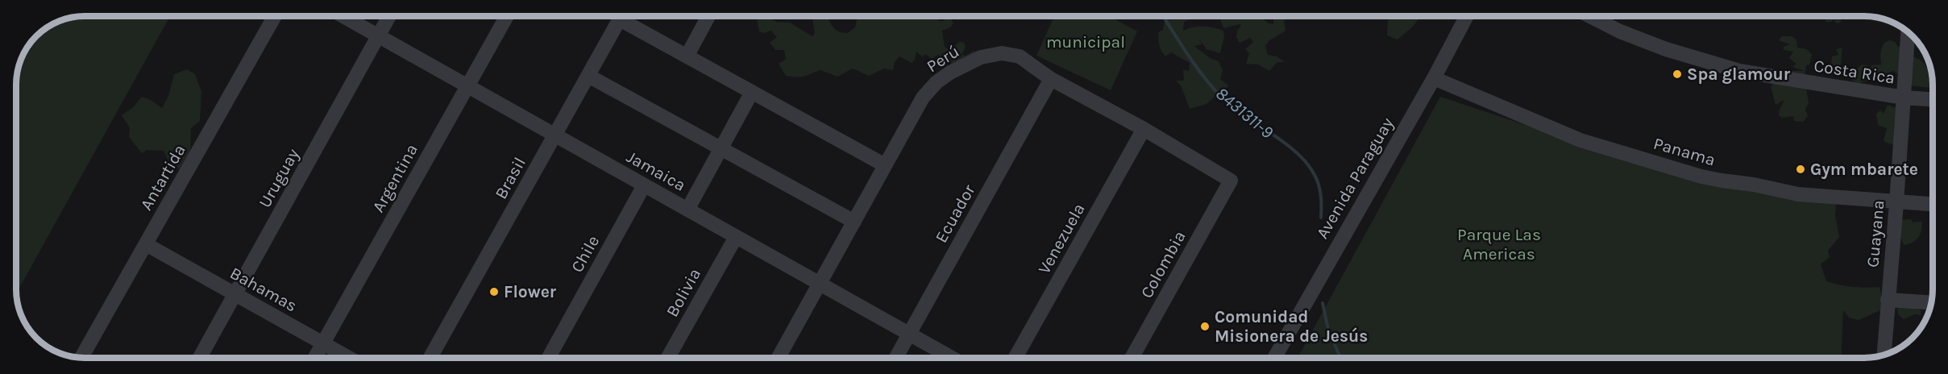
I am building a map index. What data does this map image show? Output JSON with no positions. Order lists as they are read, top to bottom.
{
  "streets": {
    "street": [
      "Perú",
      "Costa Rica",
      "Panama",
      "Jamaica",
      "Antartida",
      "Uruguay",
      "Argentina",
      "Brasil",
      "Avenida Paraguay",
      "Ecuador",
      "Guayana",
      "Venezuela",
      "Chile",
      "Colombia",
      "Bahamas",
      "Bolivia"
    ]
  },
  "crossings": [
    ["Perú", "Jamaica"],
    ["Perú", "Ecuador"],
    ["Perú", "Venezuela"],
    ["Perú", "Colombia"],
    ["Costa Rica", "Guayana"],
    ["Panama", "Avenida Paraguay"],
    ["Panama", "Guayana"],
    ["Jamaica", "Uruguay"],
    ["Jamaica", "Argentina"],
    ["Jamaica", "Brasil"],
    ["Jamaica", "Ecuador"],
    ["Jamaica", "Chile"],
    ["Jamaica", "Bolivia"],
    ["Antartida", "Bahamas"],
    ["Uruguay", "Bahamas"],
    ["Argentina", "Bahamas"]
  ],
  "water": ["8431311-9"],
  "parks": ["municipal", "Parque Las Americas"],
  "places": [
    "Spa glamour",
    "Gym mbarete",
    "Flower",
    "Comunidad Misionera de Jesús"
  ]
}
